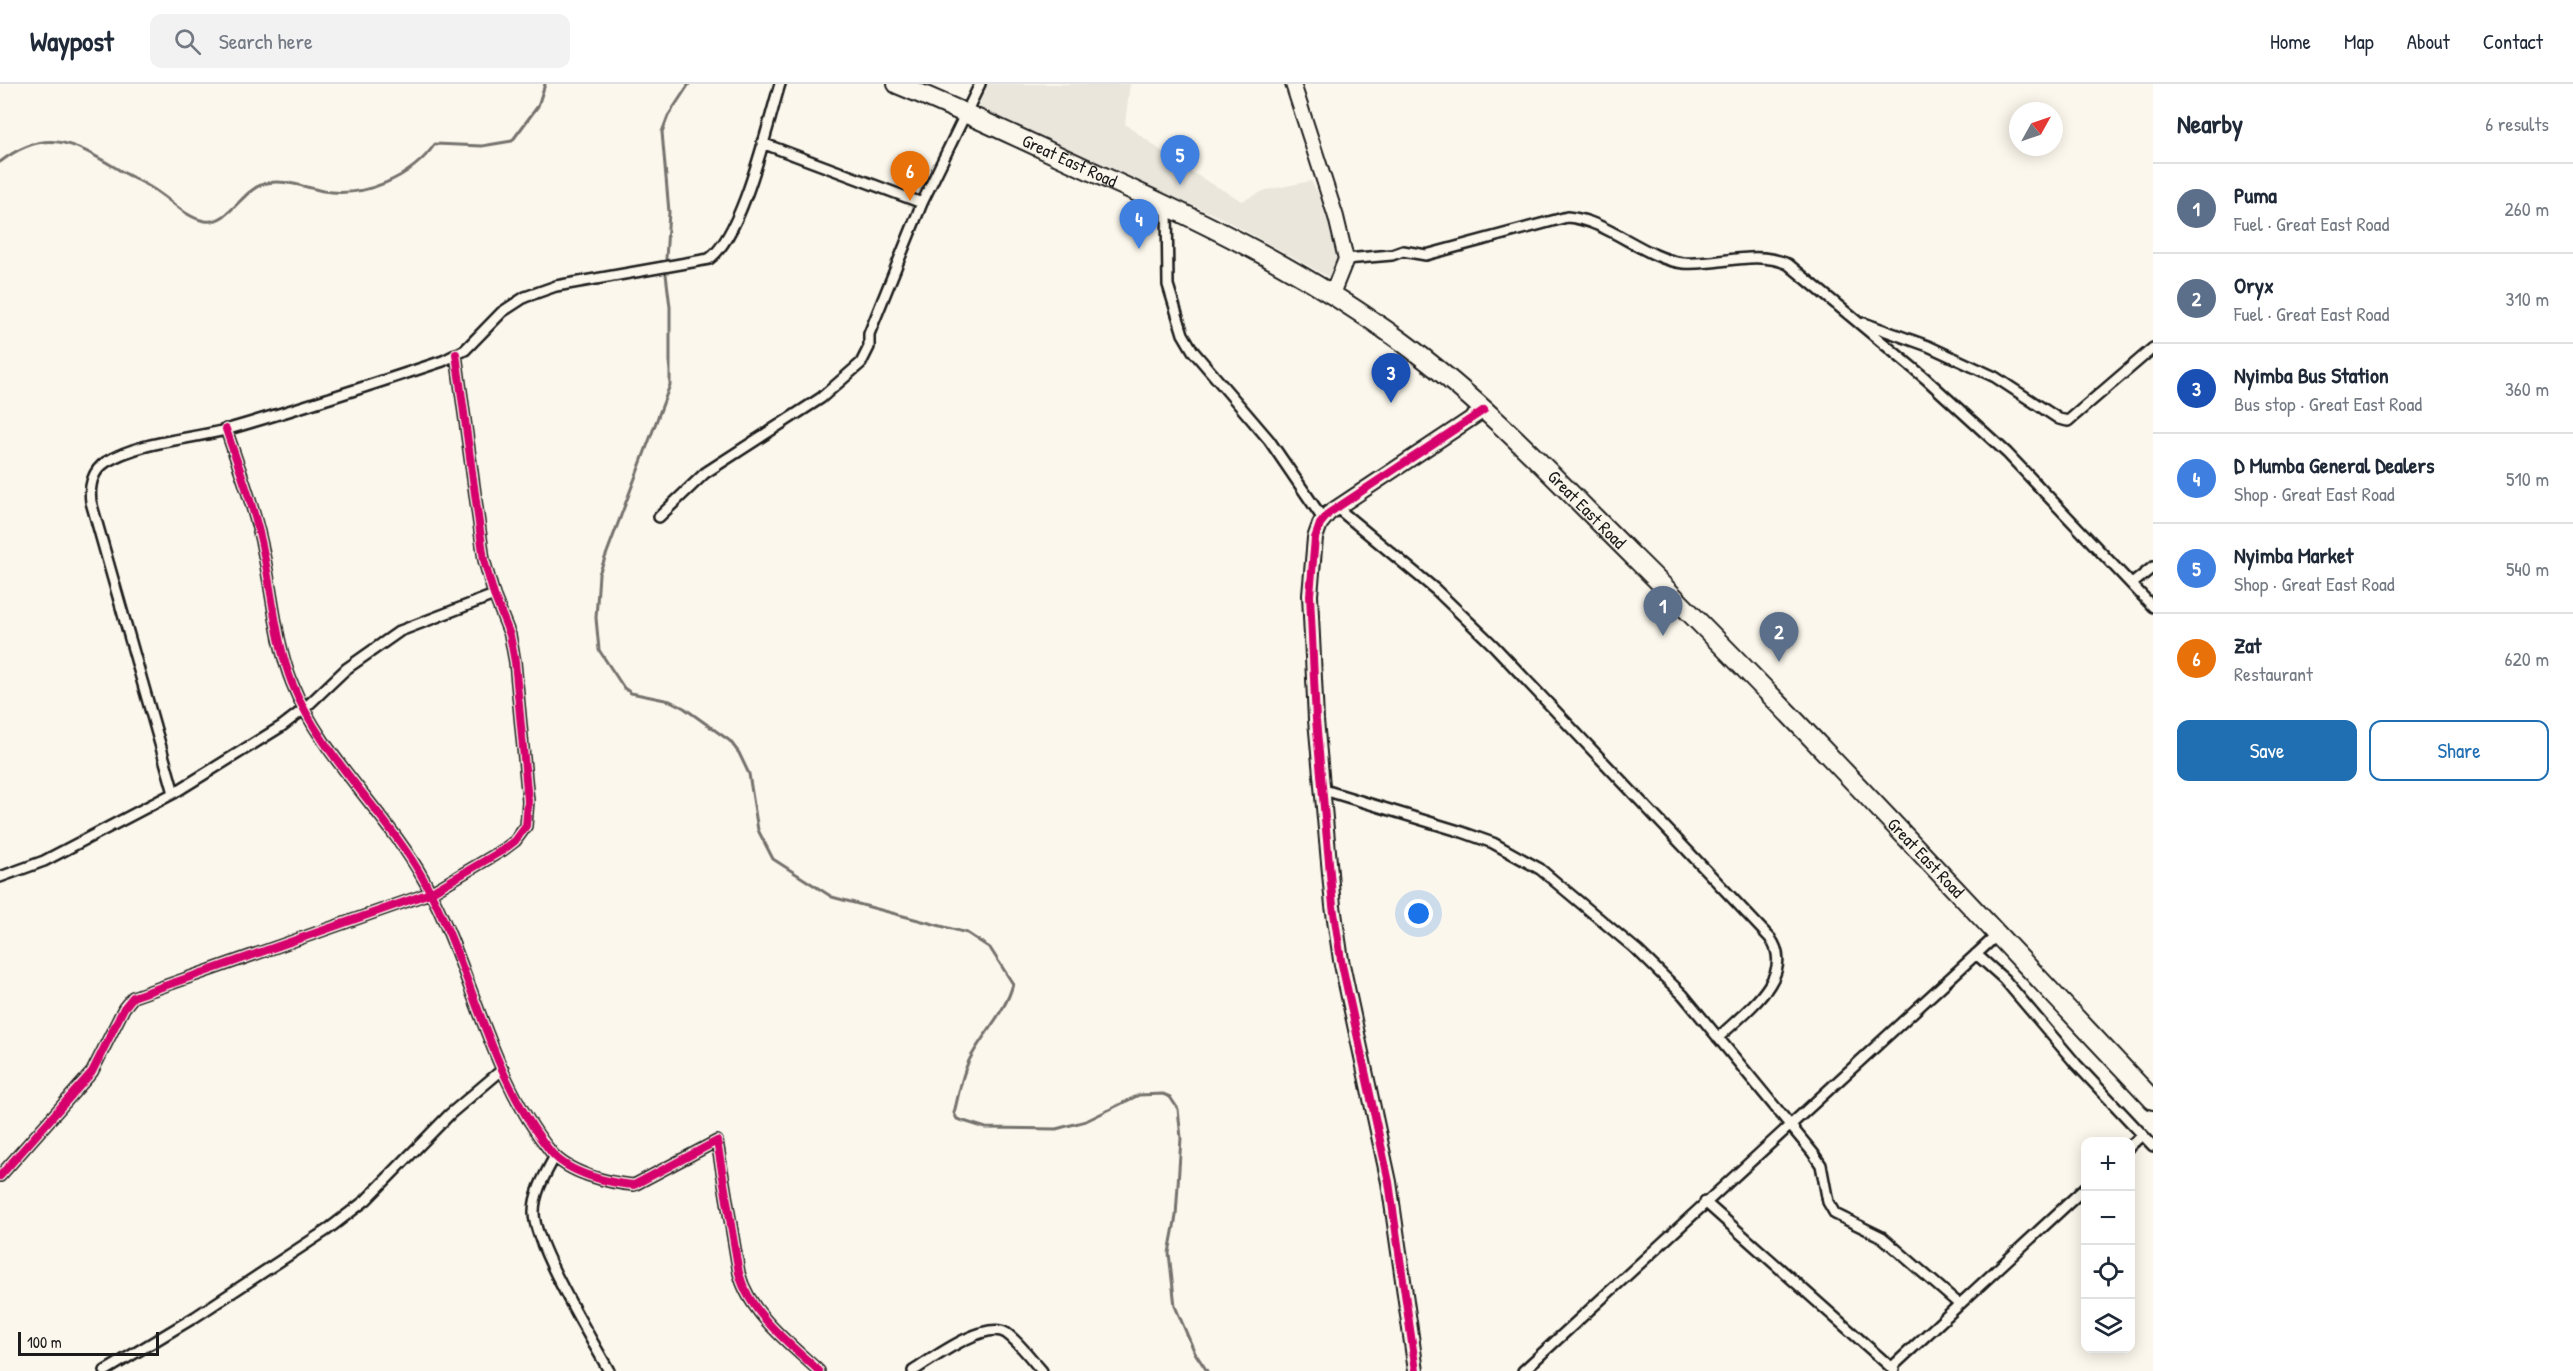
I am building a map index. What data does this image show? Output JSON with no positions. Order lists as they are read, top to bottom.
{
  "streets": {
    "highway": ["Great East Road"]
  },
  "scale_bar": "100 m",
  "north": "top right",
  "page": {
    "header": "Waypost",
    "search": "Search here",
    "nav": [
      "Home",
      "Map",
      "About",
      "Contact"
    ],
    "heading": ["Nearby", "6 results"],
    "pins": [
      "5",
      "6",
      "4",
      "3",
      "1",
      "2"
    ],
    "list": [
      {
        "mark": "1",
        "name": "Puma",
        "note": "Fuel · Great East Road",
        "value": "260 m"
      },
      {
        "mark": "2",
        "name": "Oryx",
        "note": "Fuel · Great East Road",
        "value": "310 m"
      },
      {
        "mark": "3",
        "name": "Nyimba Bus Station",
        "note": "Bus stop · Great East Road",
        "value": "360 m"
      },
      {
        "mark": "4",
        "name": "D Mumba General Dealers",
        "note": "Shop · Great East Road",
        "value": "510 m"
      },
      {
        "mark": "5",
        "name": "Nyimba Market",
        "note": "Shop · Great East Road",
        "value": "540 m"
      },
      {
        "mark": "6",
        "name": "Zat",
        "note": "Restaurant",
        "value": "620 m"
      }
    ],
    "buttons": ["Save", "Share"],
    "map_buttons": ["+", "−"],
    "scale": "100 m"
  }
}
